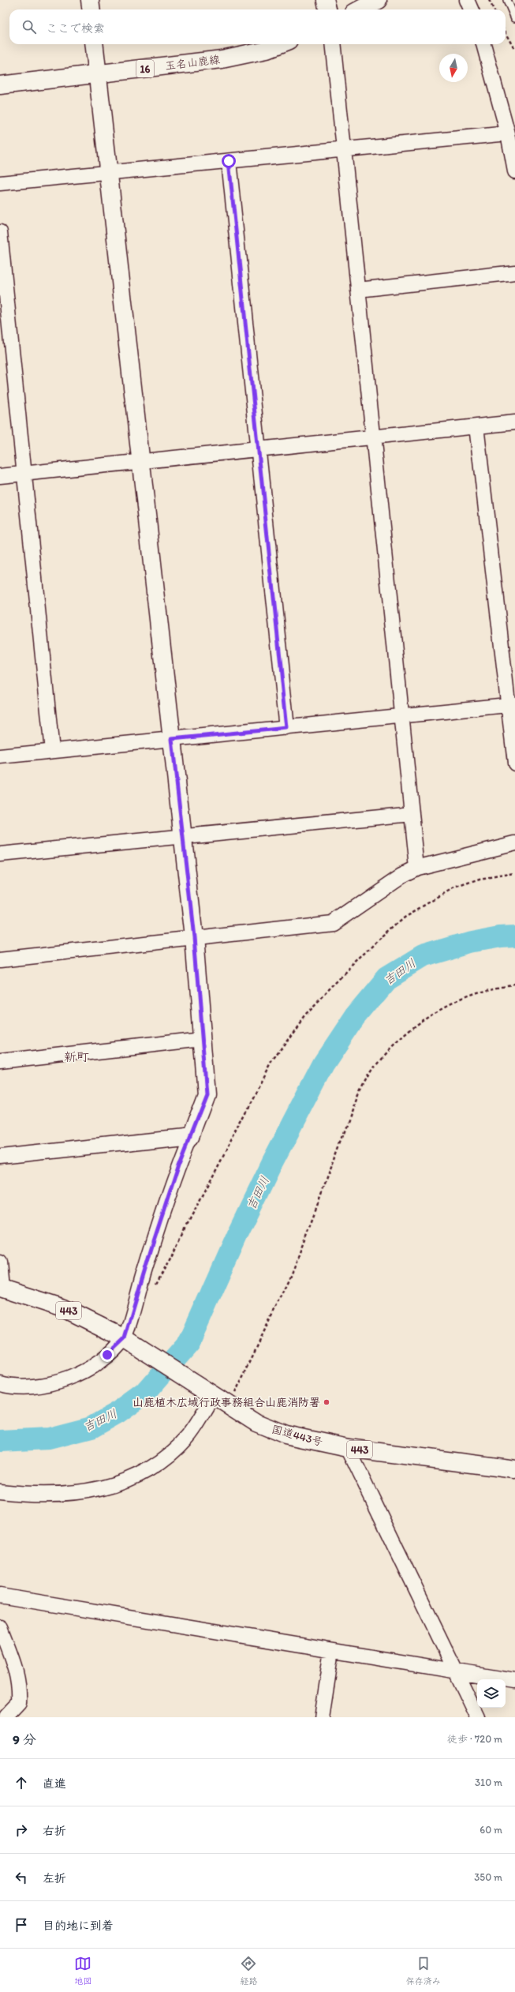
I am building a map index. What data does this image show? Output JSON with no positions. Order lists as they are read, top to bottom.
{
  "streets": {
    "main road": [
      "玉名山鹿線",
      "16",
      "443",
      "国道443号"
    ]
  },
  "districts": ["新町"],
  "water": ["吉田川"],
  "places": ["山鹿植木広域行政事務組合山鹿消防署"],
  "north": "bottom",
  "page": {
    "search": "ここで検索",
    "heading": ["9 分", "徒歩 · 720 m"],
    "list": [
      ["直進", "310 m"],
      ["右折", "60 m"],
      ["左折", "350 m"],
      "目的地に到着"
    ],
    "nav": ["地図", "経路", "保存済み"]
  }
}
